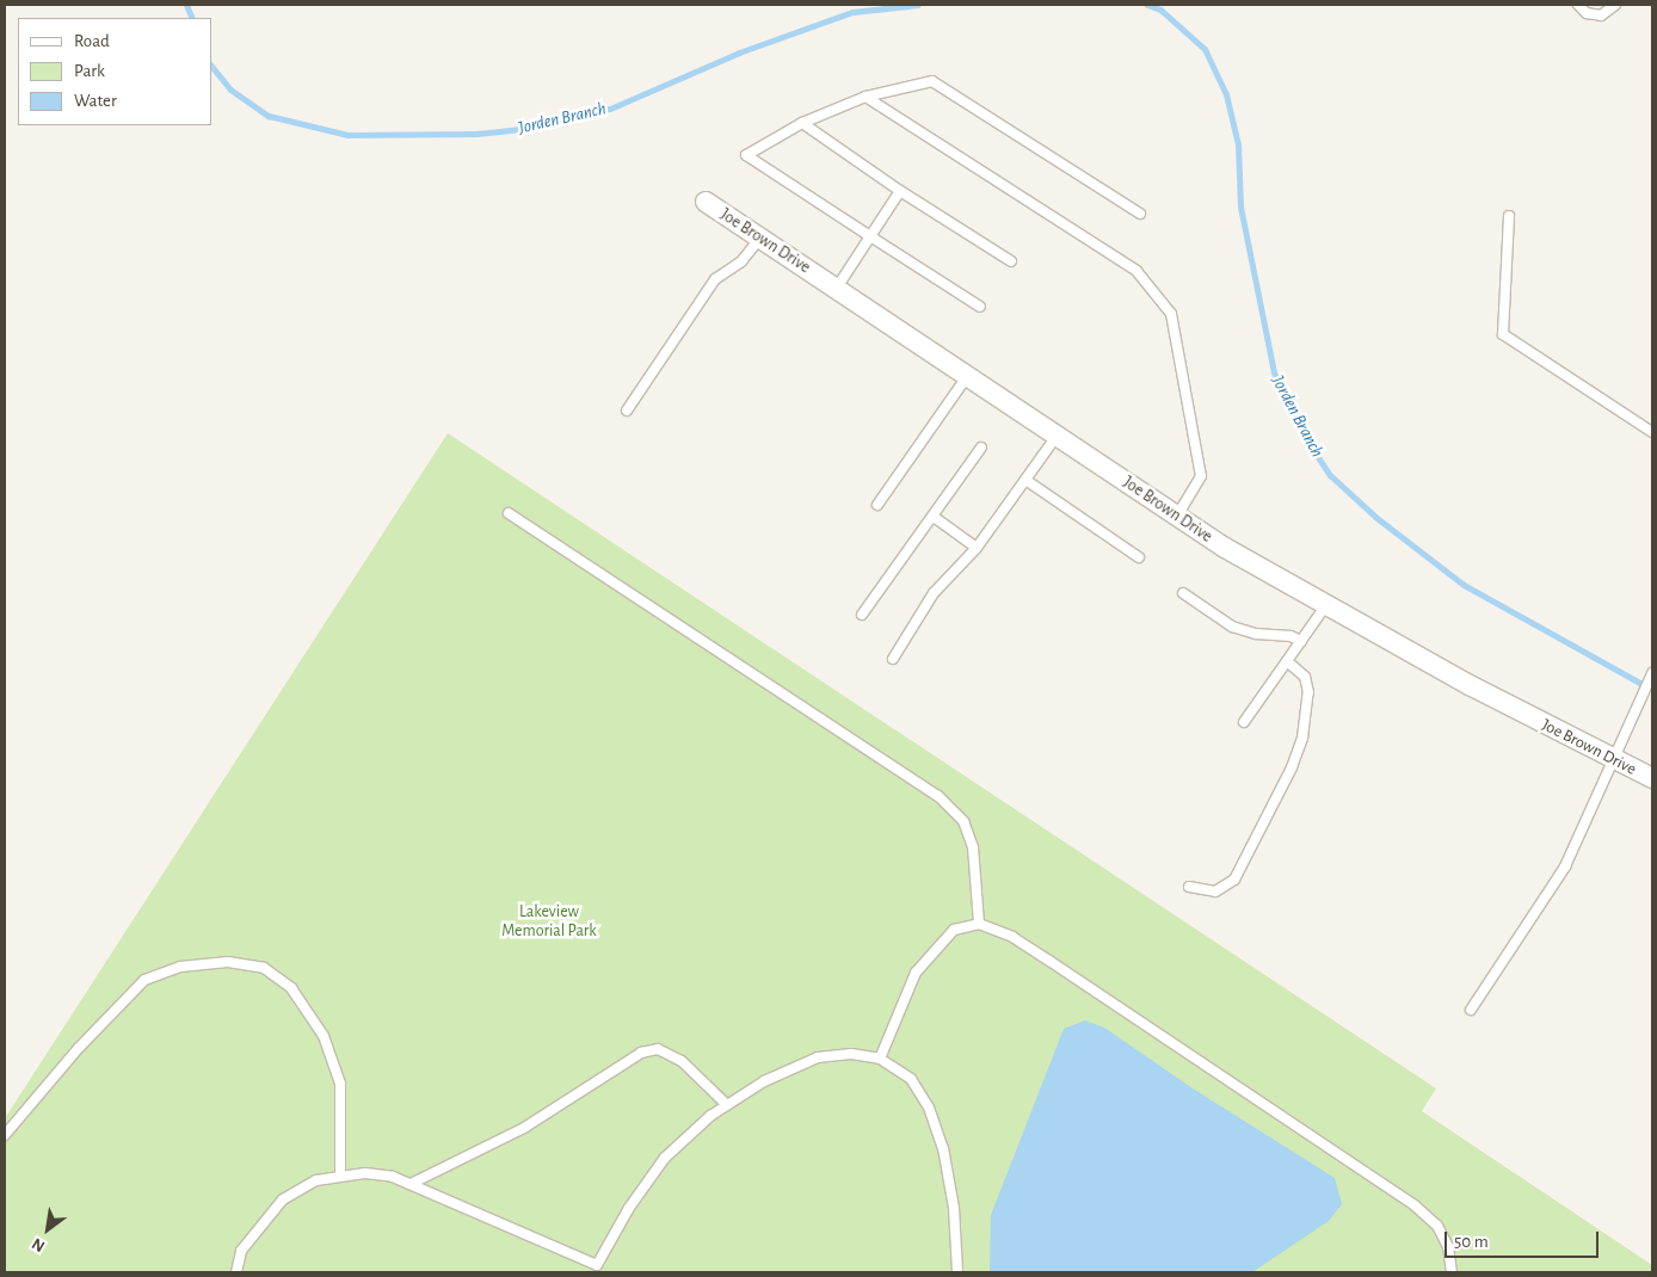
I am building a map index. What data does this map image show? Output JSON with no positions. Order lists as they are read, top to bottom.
{
  "streets": {
    "street": ["Joe Brown Drive"]
  },
  "water": ["Jorden Branch"],
  "parks": ["Lakeview Memorial Park"],
  "legend": ["Road", "Park", "Water"],
  "scale_bar": "50 m",
  "north": "bottom left"
}
